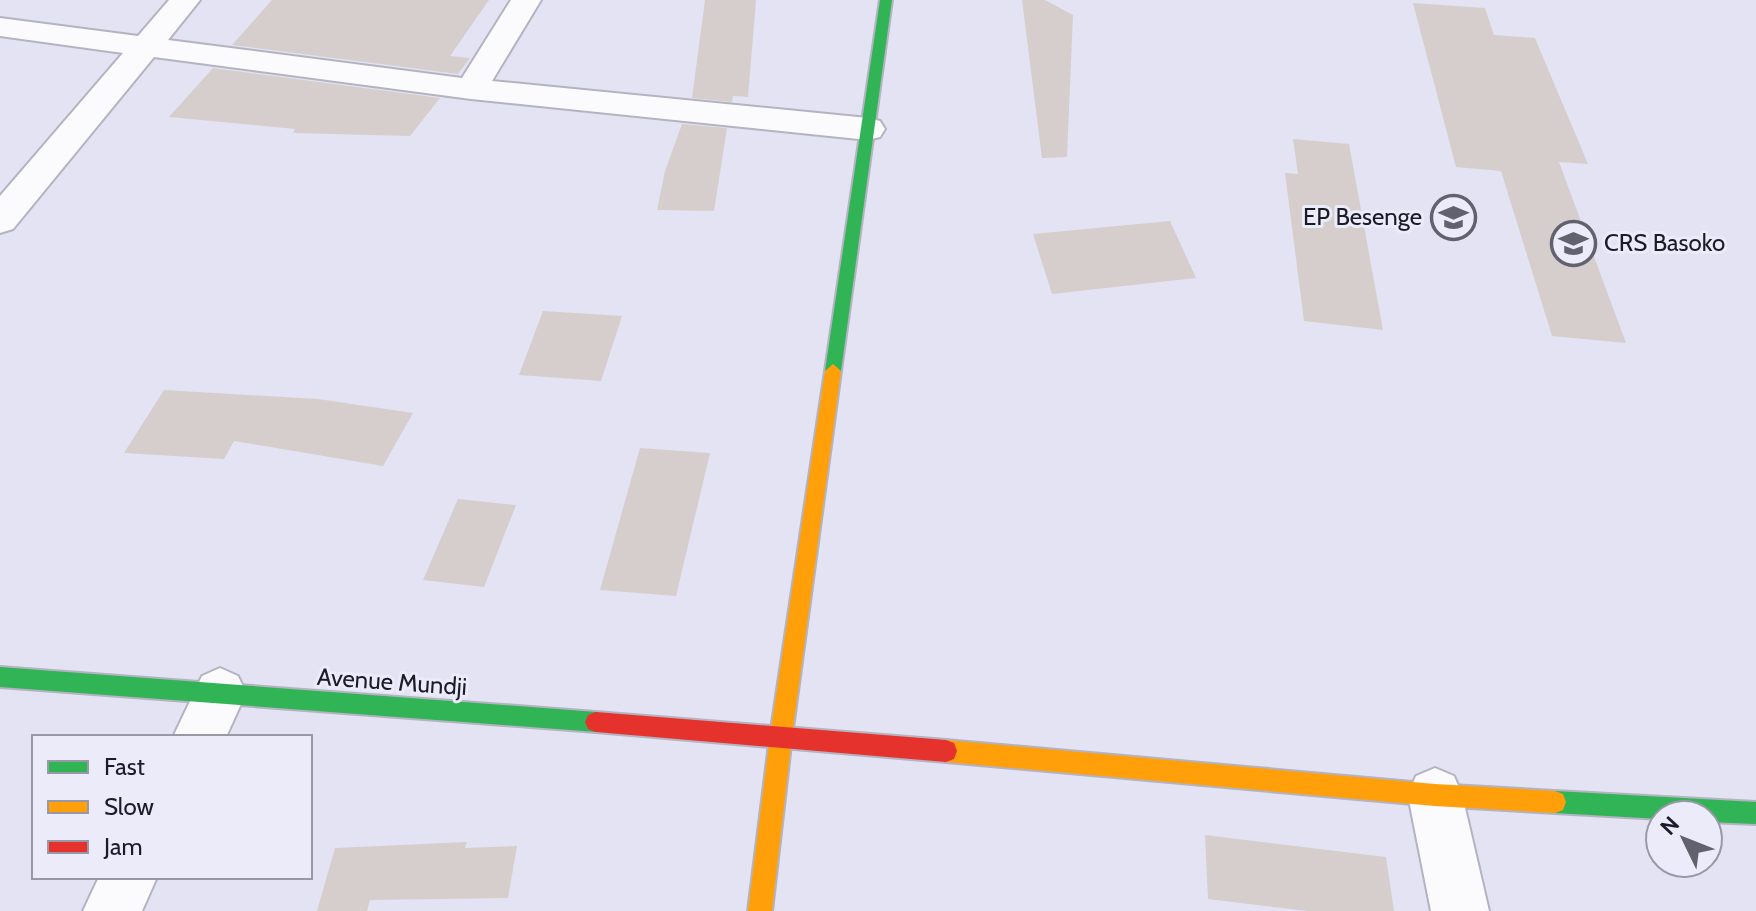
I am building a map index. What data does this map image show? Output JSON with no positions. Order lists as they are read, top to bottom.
{
  "streets": {
    "street": ["Avenue Mundji"]
  },
  "places": {
    "school or university": ["EP Besenge", "CRS Basoko"]
  },
  "legend": ["Fast", "Slow", "Jam"],
  "north": "top left"
}
